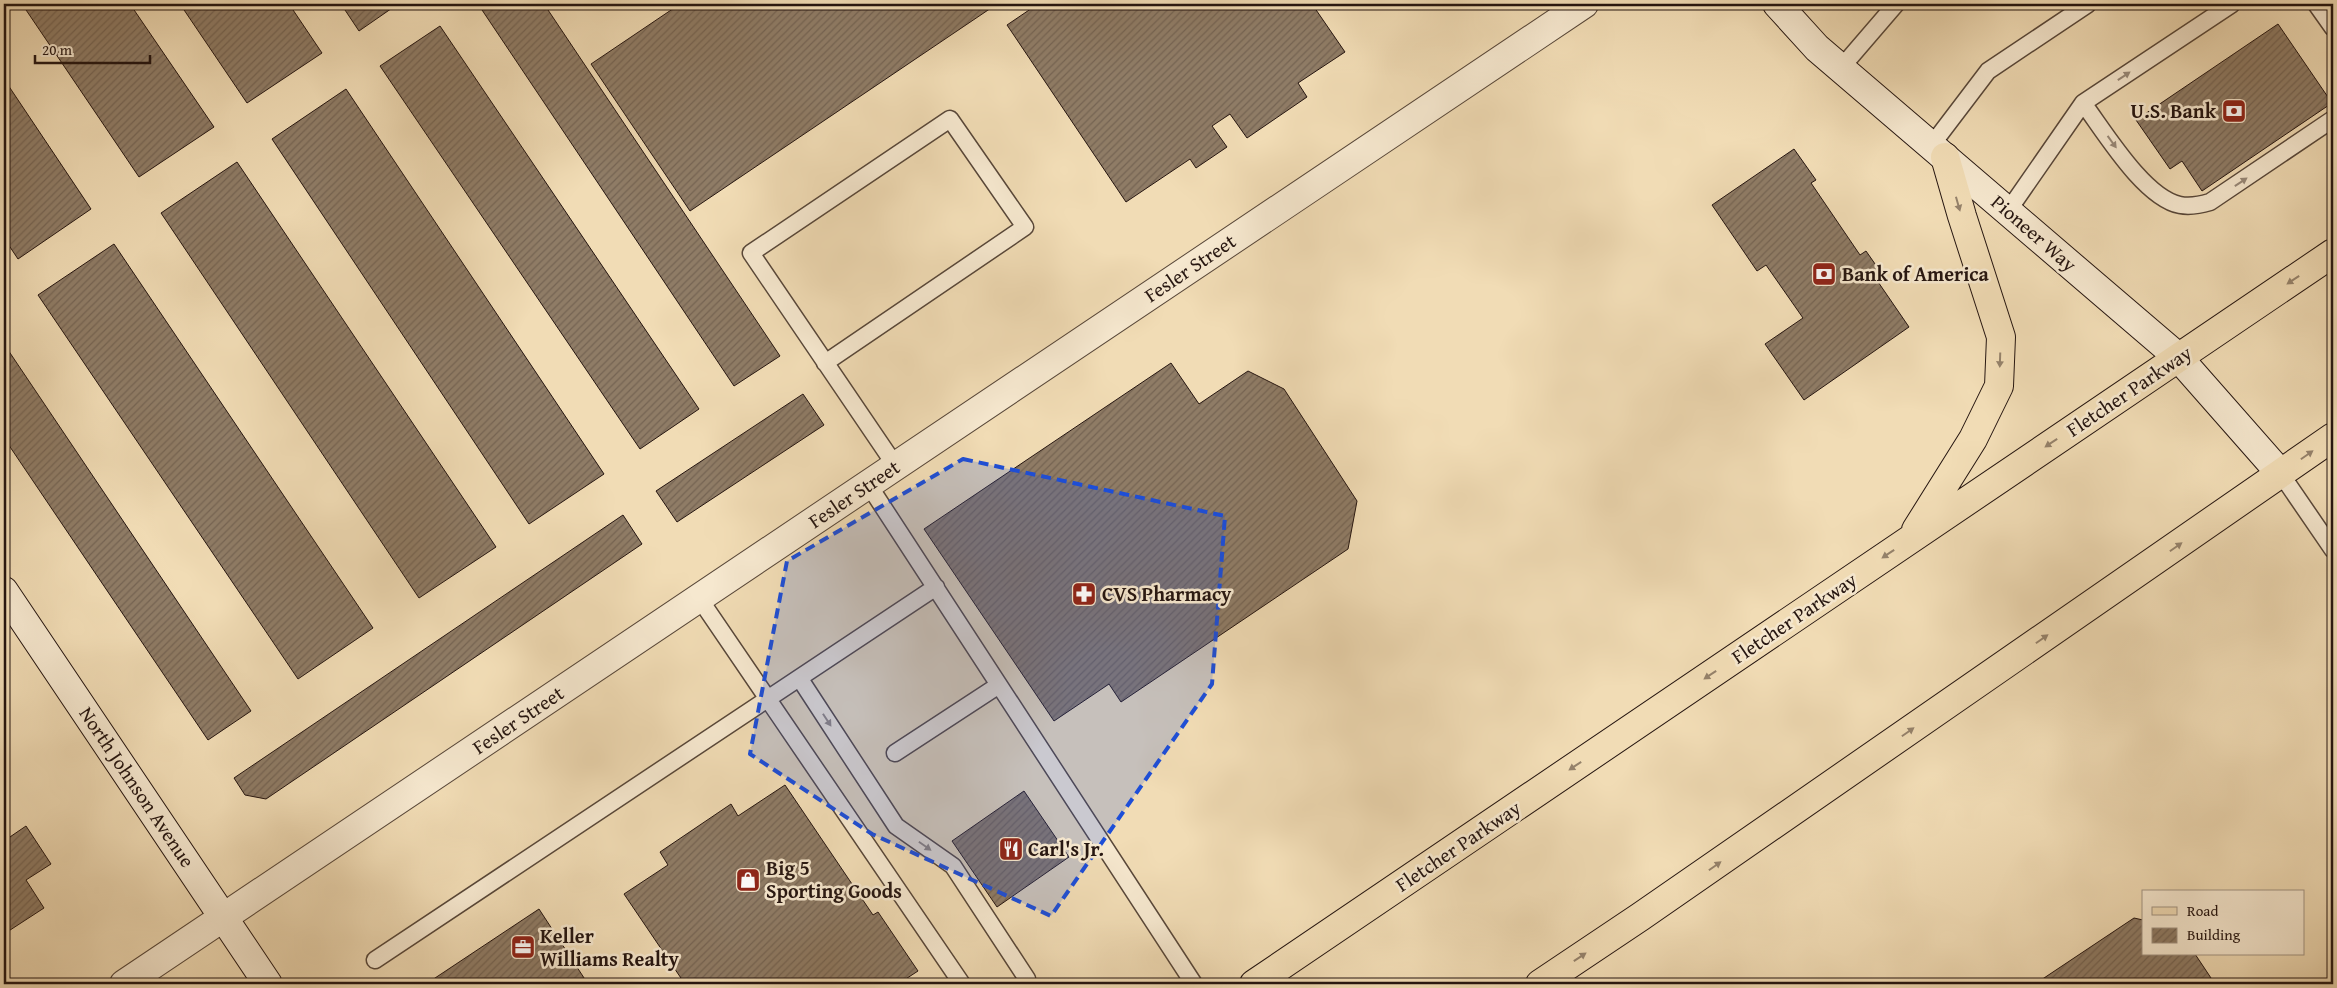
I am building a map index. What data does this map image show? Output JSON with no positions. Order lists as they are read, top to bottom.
{
  "streets": {
    "main road": ["Fletcher Parkway"],
    "street": ["Pioneer Way", "Fesler Street", "North Johnson Avenue"]
  },
  "crossings": [
    ["Pioneer Way", "Fletcher Parkway"],
    ["Fesler Street", "North Johnson Avenue"]
  ],
  "places": {
    "bank": ["U.S. Bank", "Bank of America"],
    "pharmacy": ["CVS Pharmacy"],
    "restaurant": ["Carl's Jr."],
    "shop": ["Big 5 Sporting Goods"],
    "office": ["Keller Williams Realty"]
  },
  "legend": ["Road", "Building"],
  "scale_bar": "20 m"
}
